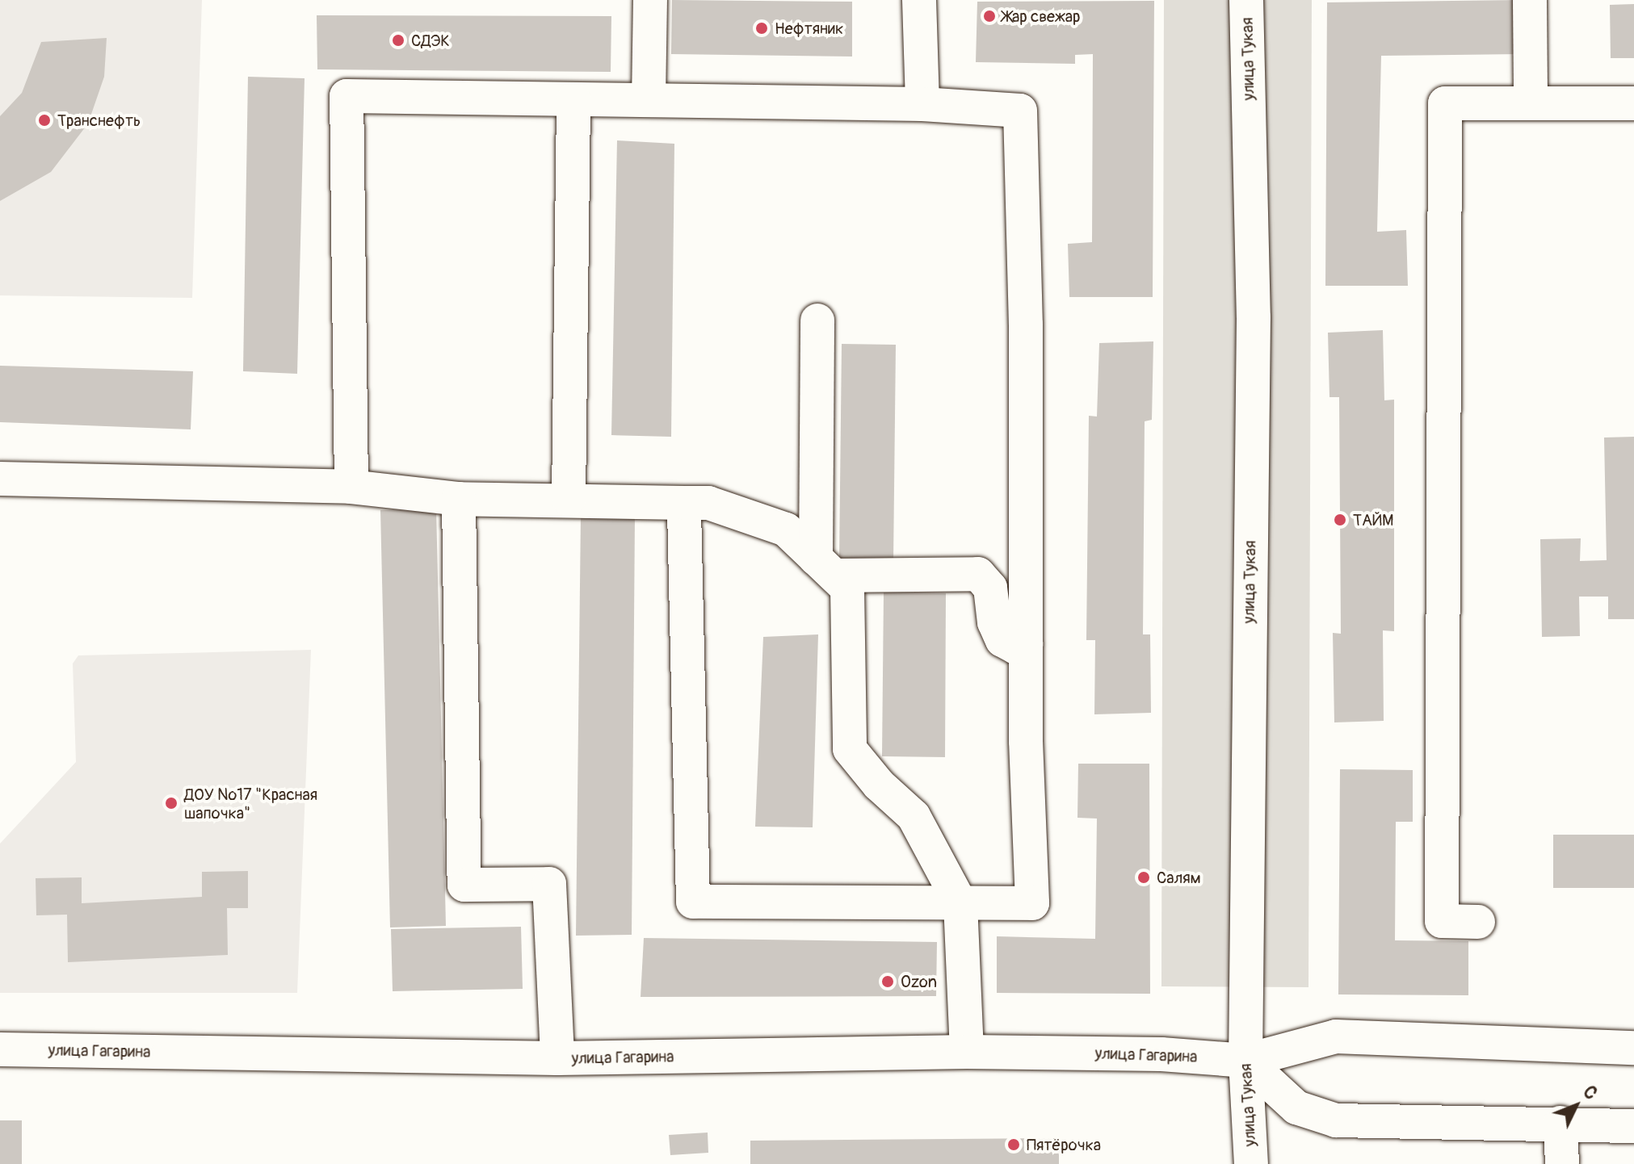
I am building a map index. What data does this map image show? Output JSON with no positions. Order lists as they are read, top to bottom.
{
  "streets": {
    "street": ["улица Тукая", "улица Гагарина"]
  },
  "crossings": [
    ["улица Тукая", "улица Гагарина"]
  ],
  "places": [
    "Жар свежар",
    "Нефтяник",
    "СДЭК",
    "Транснефть",
    "ТАЙМ",
    "ДОУ №17 \"Красная шапочка\"",
    "Салям",
    "Ozon",
    "Пятёрочка"
  ],
  "north": "top right"
}
